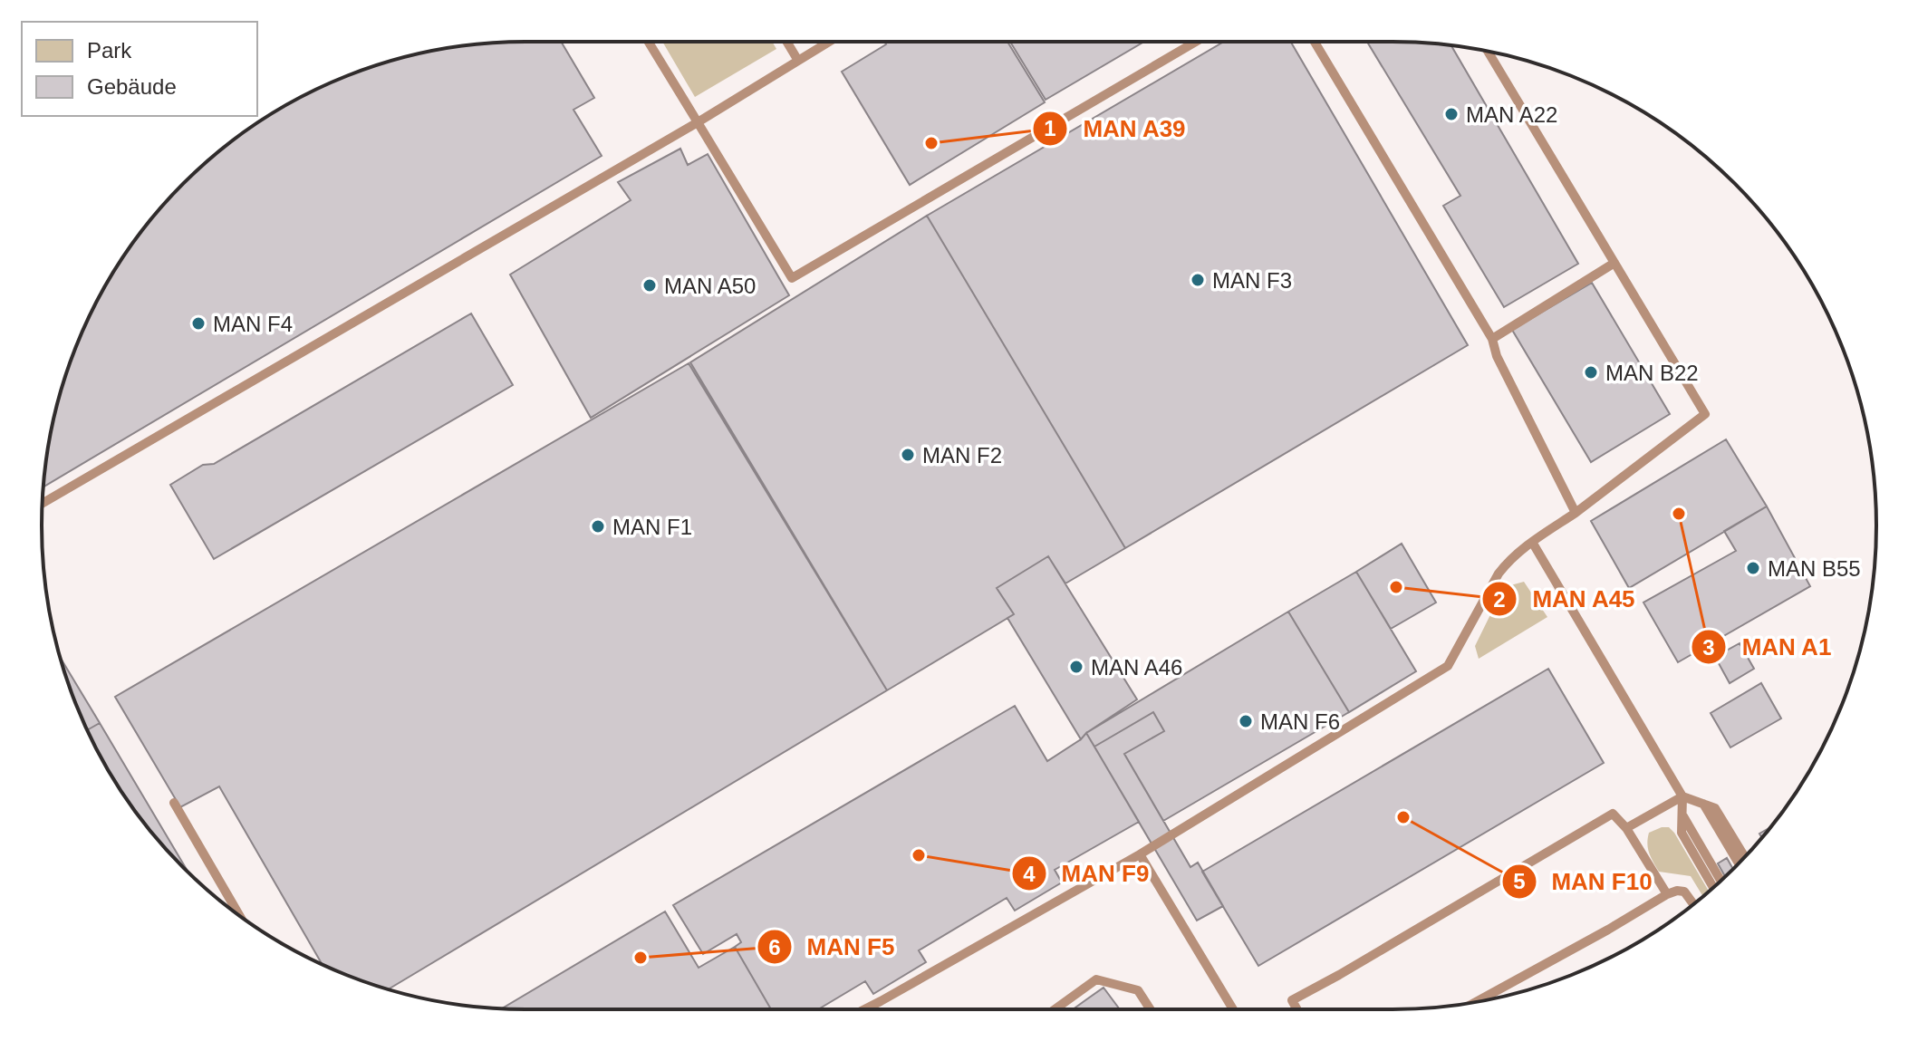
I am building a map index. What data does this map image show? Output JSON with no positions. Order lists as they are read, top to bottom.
{
  "places": [
    "MAN A22",
    "MAN A39",
    "MAN F3",
    "MAN A50",
    "MAN F4",
    "MAN B22",
    "MAN F2",
    "MAN A1",
    "MAN F1",
    "MAN B55",
    "MAN A45",
    "MAN A46",
    "MAN F6",
    "MAN F10",
    "MAN F9",
    "MAN F5"
  ],
  "legend": ["Park", "Gebäude"]
}
